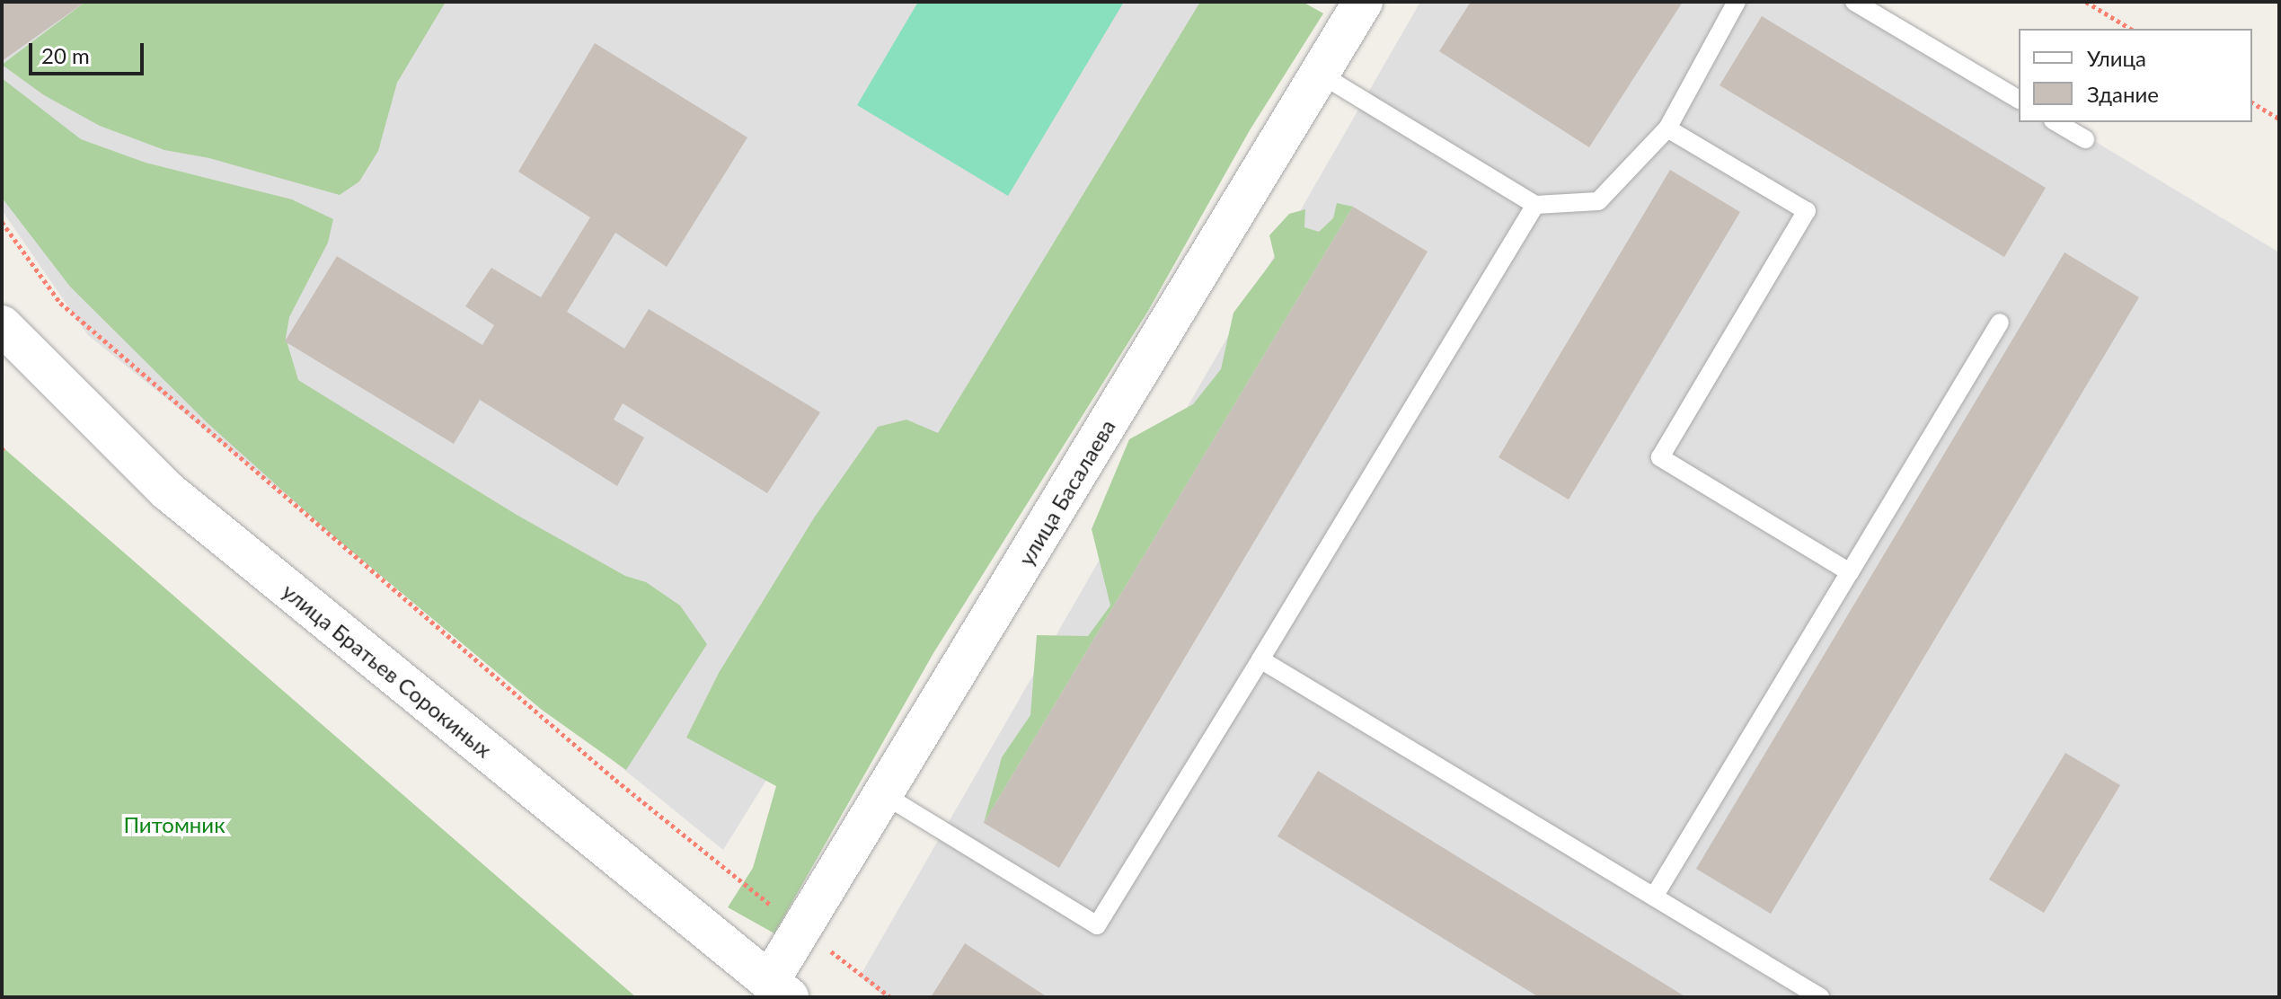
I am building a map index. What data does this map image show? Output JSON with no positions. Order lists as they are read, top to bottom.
{
  "streets": {
    "street": ["улица Басалаева", "улица Братьев Сорокиных"]
  },
  "crossings": [
    ["улица Басалаева", "улица Братьев Сорокиных"]
  ],
  "parks": ["Питомник"],
  "legend": ["Улица", "Здание"],
  "scale_bar": "20 m"
}
